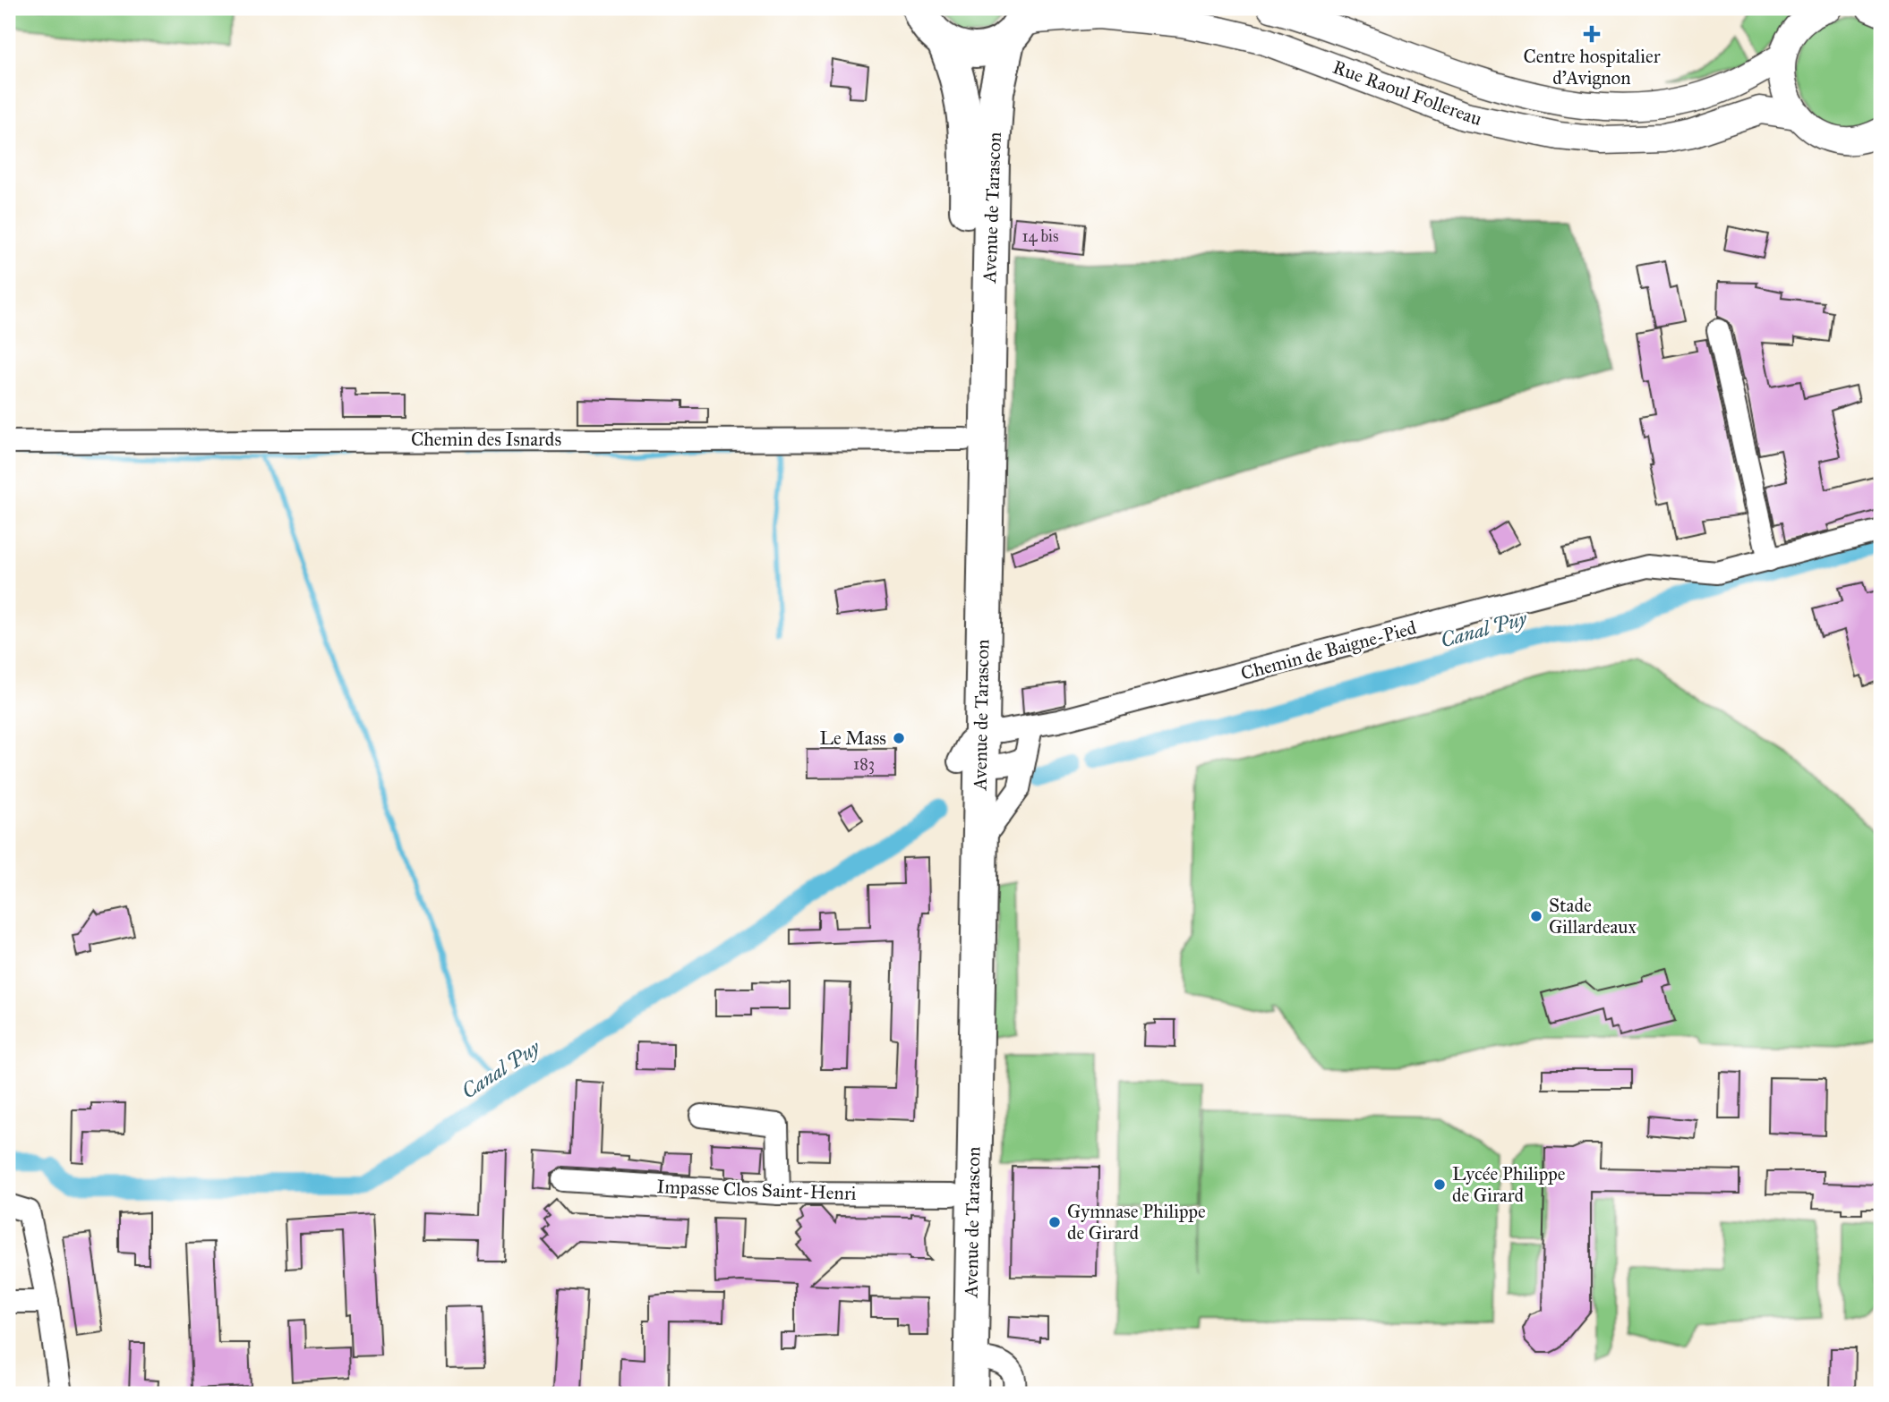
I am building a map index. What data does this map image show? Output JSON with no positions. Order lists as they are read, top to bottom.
{
  "streets": {
    "main road": ["Avenue de Tarascon"],
    "street": [
      "Rue Raoul Follereau",
      "Chemin des Isnards",
      "Chemin de Baigne-Pied",
      "Impasse Clos Saint-Henri"
    ]
  },
  "crossings": [
    ["Rue Raoul Follereau", "Avenue de Tarascon"],
    ["Avenue de Tarascon", "Chemin des Isnards"],
    ["Avenue de Tarascon", "Chemin de Baigne-Pied"],
    ["Avenue de Tarascon", "Impasse Clos Saint-Henri"]
  ],
  "water": ["Canal Puy"],
  "places": {
    "health": ["Centre hospitalier d'Avignon"],
    "other": [
      "Le Mass",
      "Stade Gillardeaux",
      "Lycée Philippe de Girard",
      "Gymnase Philippe de Girard"
    ]
  },
  "house_numbers": ["14 bis", "183"]
}
